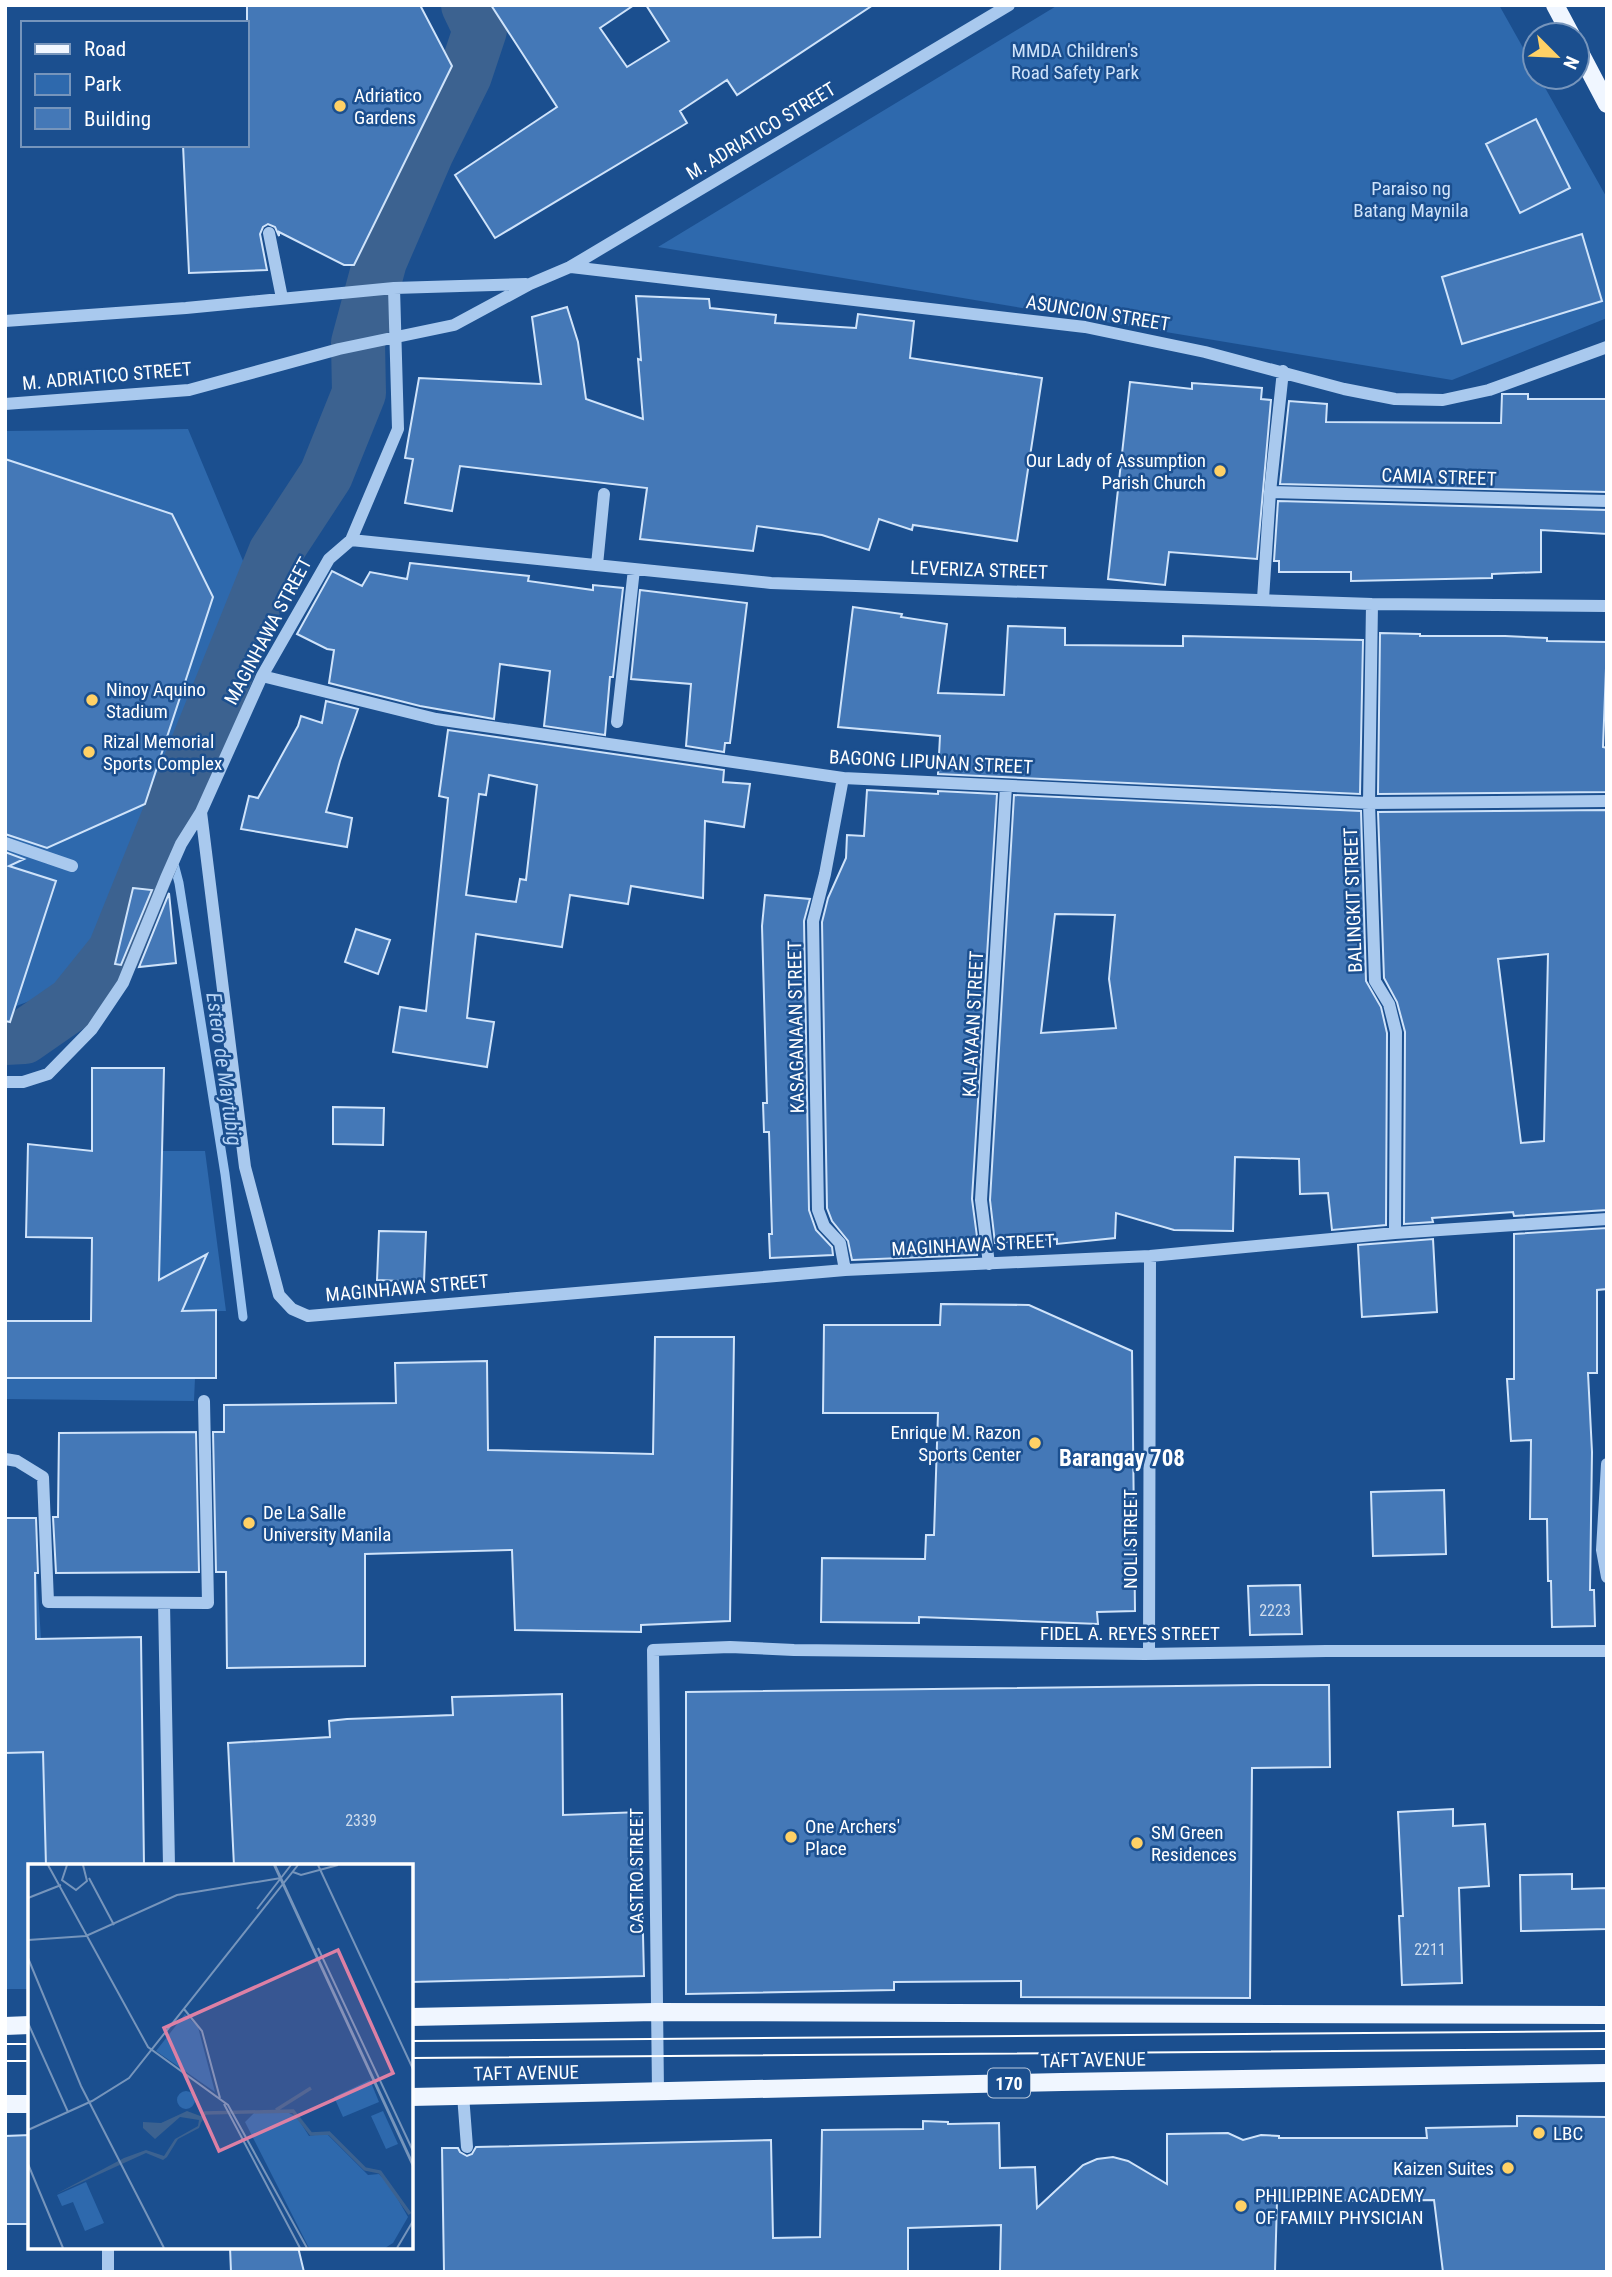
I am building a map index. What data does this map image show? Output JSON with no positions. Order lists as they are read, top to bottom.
{
  "streets": {
    "main road": ["TAFT AVENUE", "170"],
    "street": [
      "M. ADRIATICO STREET",
      "ASUNCION STREET",
      "CAMIA STREET",
      "LEVERIZA STREET",
      "MAGINHAWA STREET",
      "BAGONG LIPUNAN STREET",
      "BALINGKIT STREET",
      "KALAYAAN STREET",
      "KASAGANAAN STREET",
      "NOLI STREET",
      "FIDEL A. REYES STREET",
      "CASTRO STREET"
    ]
  },
  "crossings": [
    ["M. ADRIATICO STREET", "ASUNCION STREET"],
    ["M. ADRIATICO STREET", "MAGINHAWA STREET"],
    ["LEVERIZA STREET", "MAGINHAWA STREET"],
    ["LEVERIZA STREET", "BALINGKIT STREET"],
    ["MAGINHAWA STREET", "BAGONG LIPUNAN STREET"],
    ["MAGINHAWA STREET", "BALINGKIT STREET"],
    ["MAGINHAWA STREET", "KALAYAAN STREET"],
    ["MAGINHAWA STREET", "KASAGANAAN STREET"],
    ["MAGINHAWA STREET", "NOLI STREET"],
    ["BAGONG LIPUNAN STREET", "BALINGKIT STREET"],
    ["BAGONG LIPUNAN STREET", "KALAYAAN STREET"],
    ["BAGONG LIPUNAN STREET", "KASAGANAAN STREET"],
    ["NOLI STREET", "FIDEL A. REYES STREET"],
    ["FIDEL A. REYES STREET", "CASTRO STREET"],
    ["CASTRO STREET", "TAFT AVENUE"]
  ],
  "districts": ["Barangay 708"],
  "water": ["Estero de Maytubig"],
  "parks": ["MMDA Children's Road Safety Park", "Paraiso ng Batang Maynila"],
  "places": [
    "Adriatico Gardens",
    "Our Lady of Assumption Parish Church",
    "Ninoy Aquino Stadium",
    "Rizal Memorial Sports Complex",
    "Enrique M. Razon Sports Center",
    "De La Salle University Manila",
    "One Archers' Place",
    "SM Green Residences",
    "LBC",
    "Kaizen Suites",
    "PHILIPPINE ACADEMY OF FAMILY PHYSICIAN"
  ],
  "house_numbers": ["2223", "2339", "2211"],
  "legend": ["Road", "Park", "Building"],
  "north": "bottom right"
}
